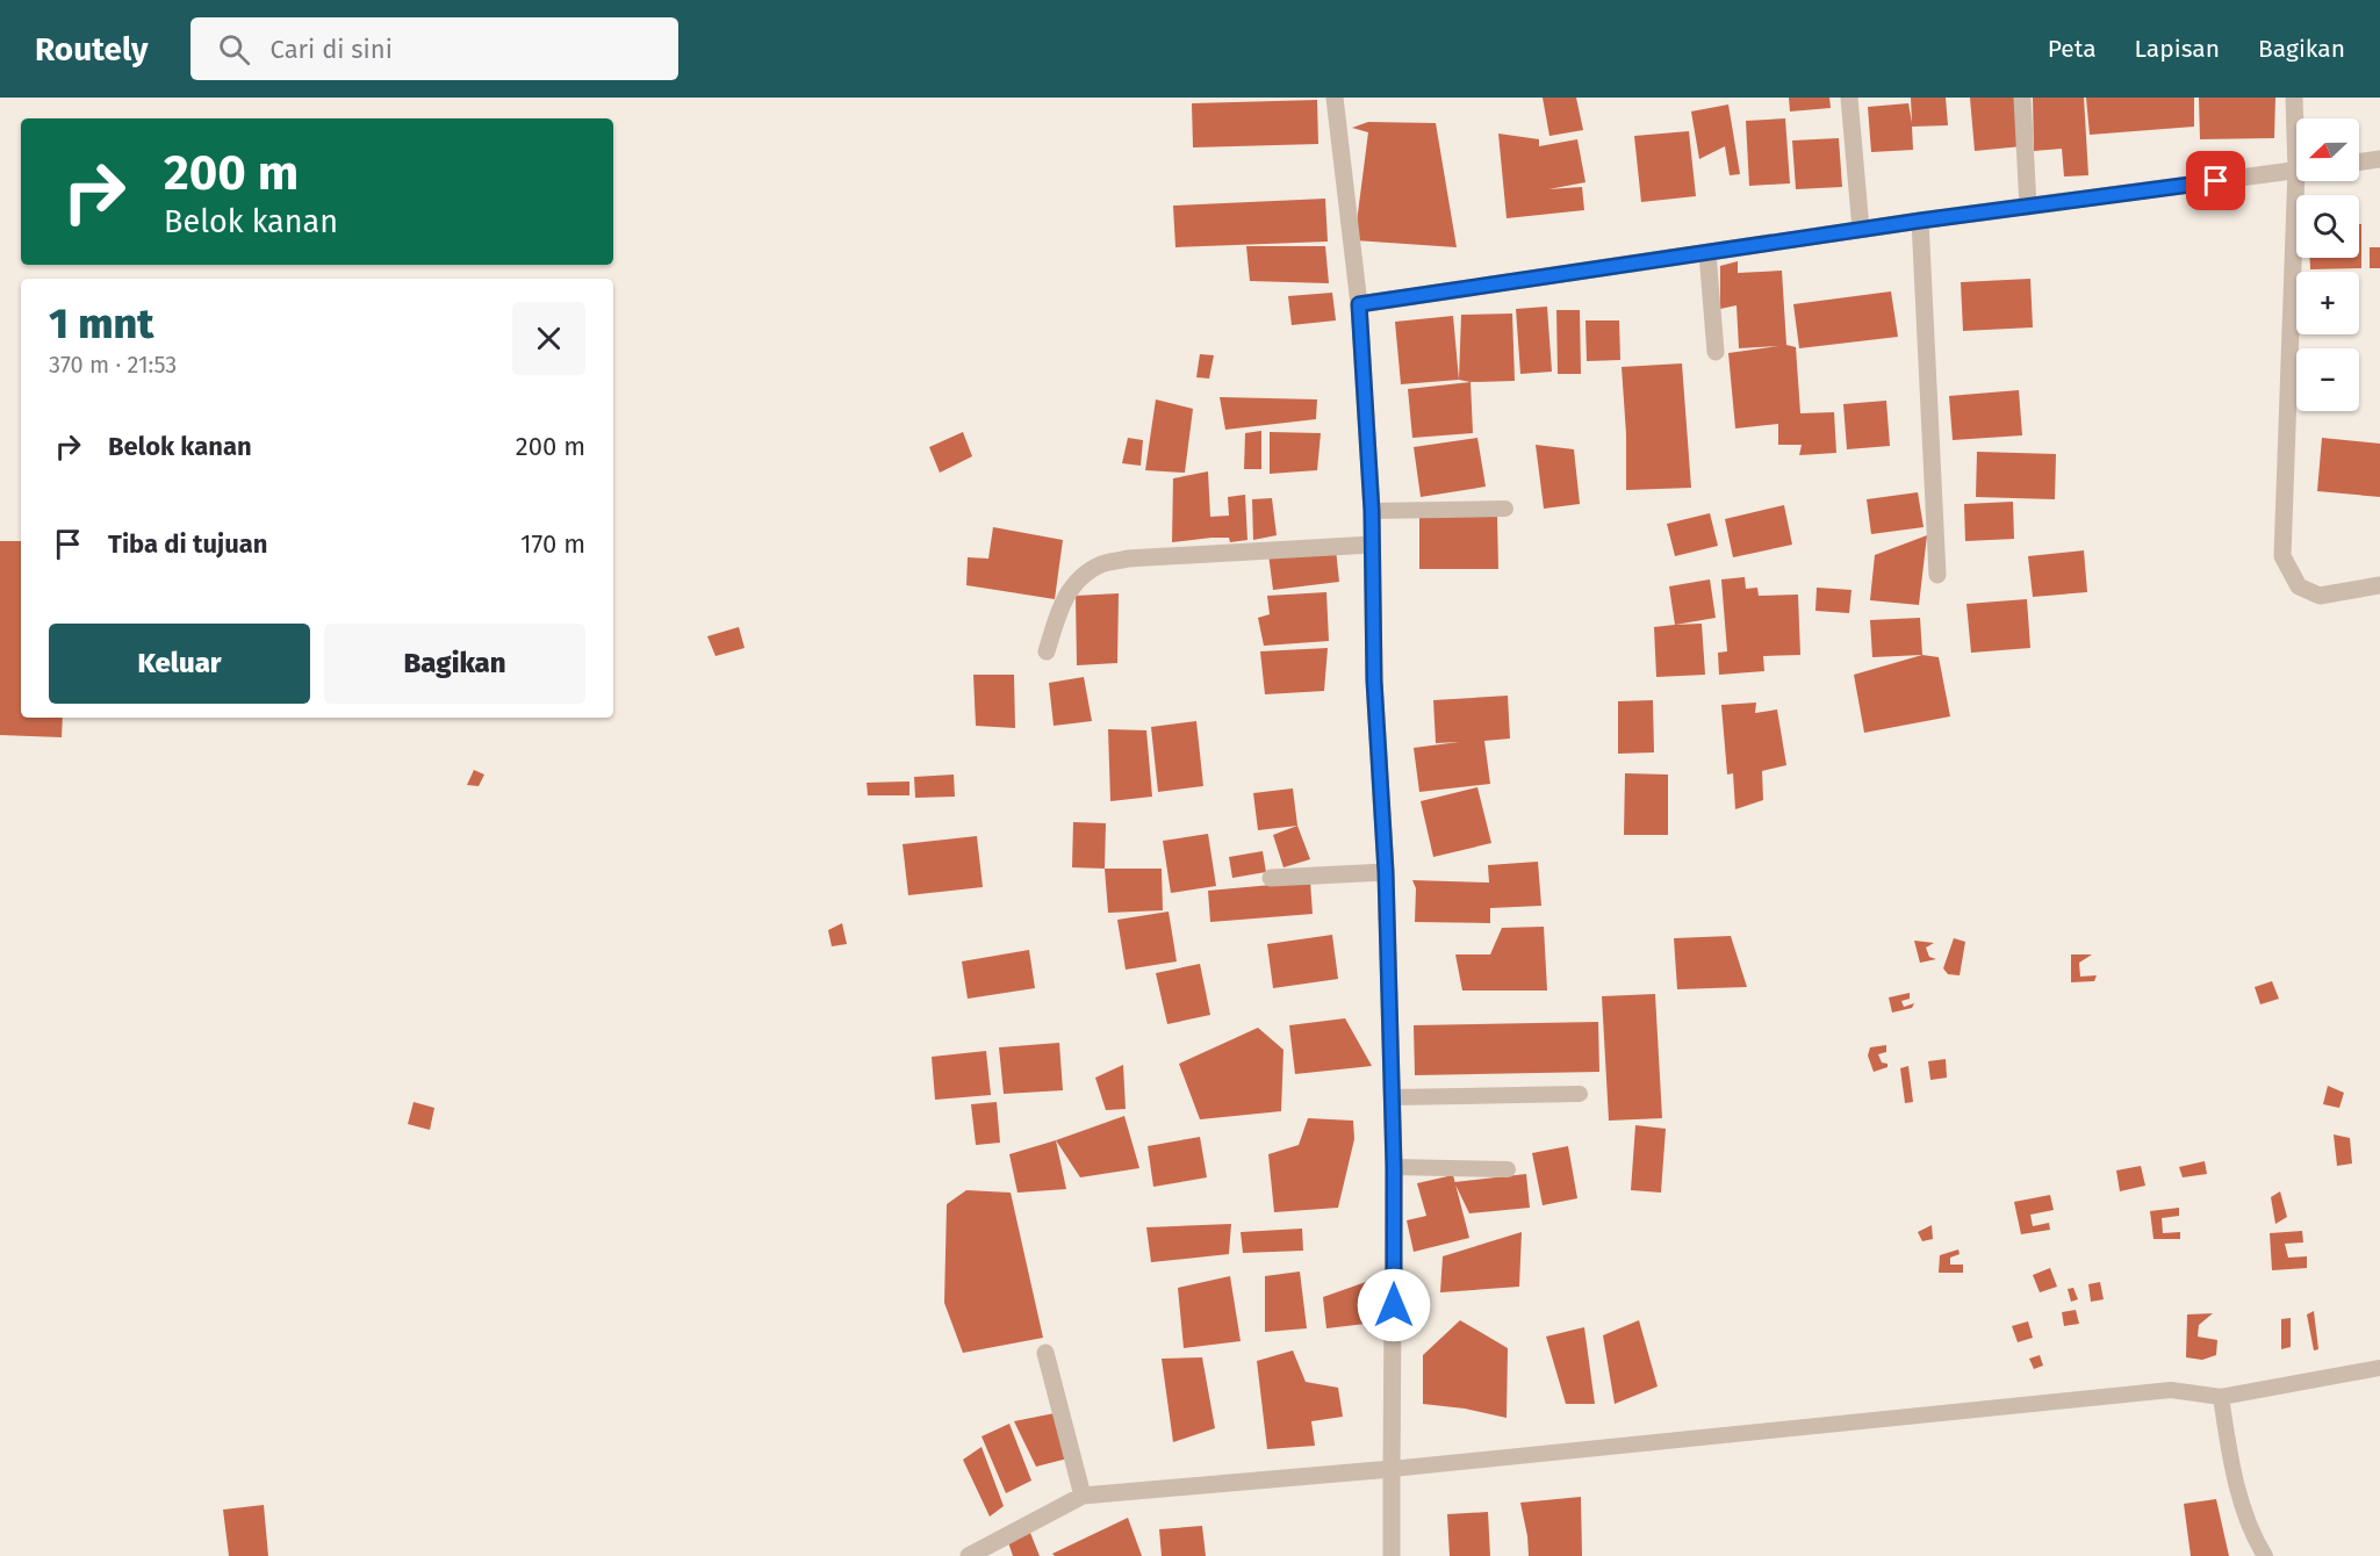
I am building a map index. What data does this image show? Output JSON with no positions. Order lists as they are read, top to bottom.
{
  "north": "left",
  "page": {
    "header": "Routely",
    "search": "Cari di sini",
    "nav": ["Peta", "Lapisan", "Bagikan"],
    "map_buttons": ["+", "−"],
    "turn": ["200 m", "Belok kanan"],
    "heading": ["1 mnt", "370 m · 21:53"],
    "list": [
      {
        "name": "Belok kanan",
        "value": "200 m"
      },
      {
        "name": "Tiba di tujuan",
        "value": "170 m"
      }
    ],
    "buttons": ["Keluar", "Bagikan"]
  }
}
